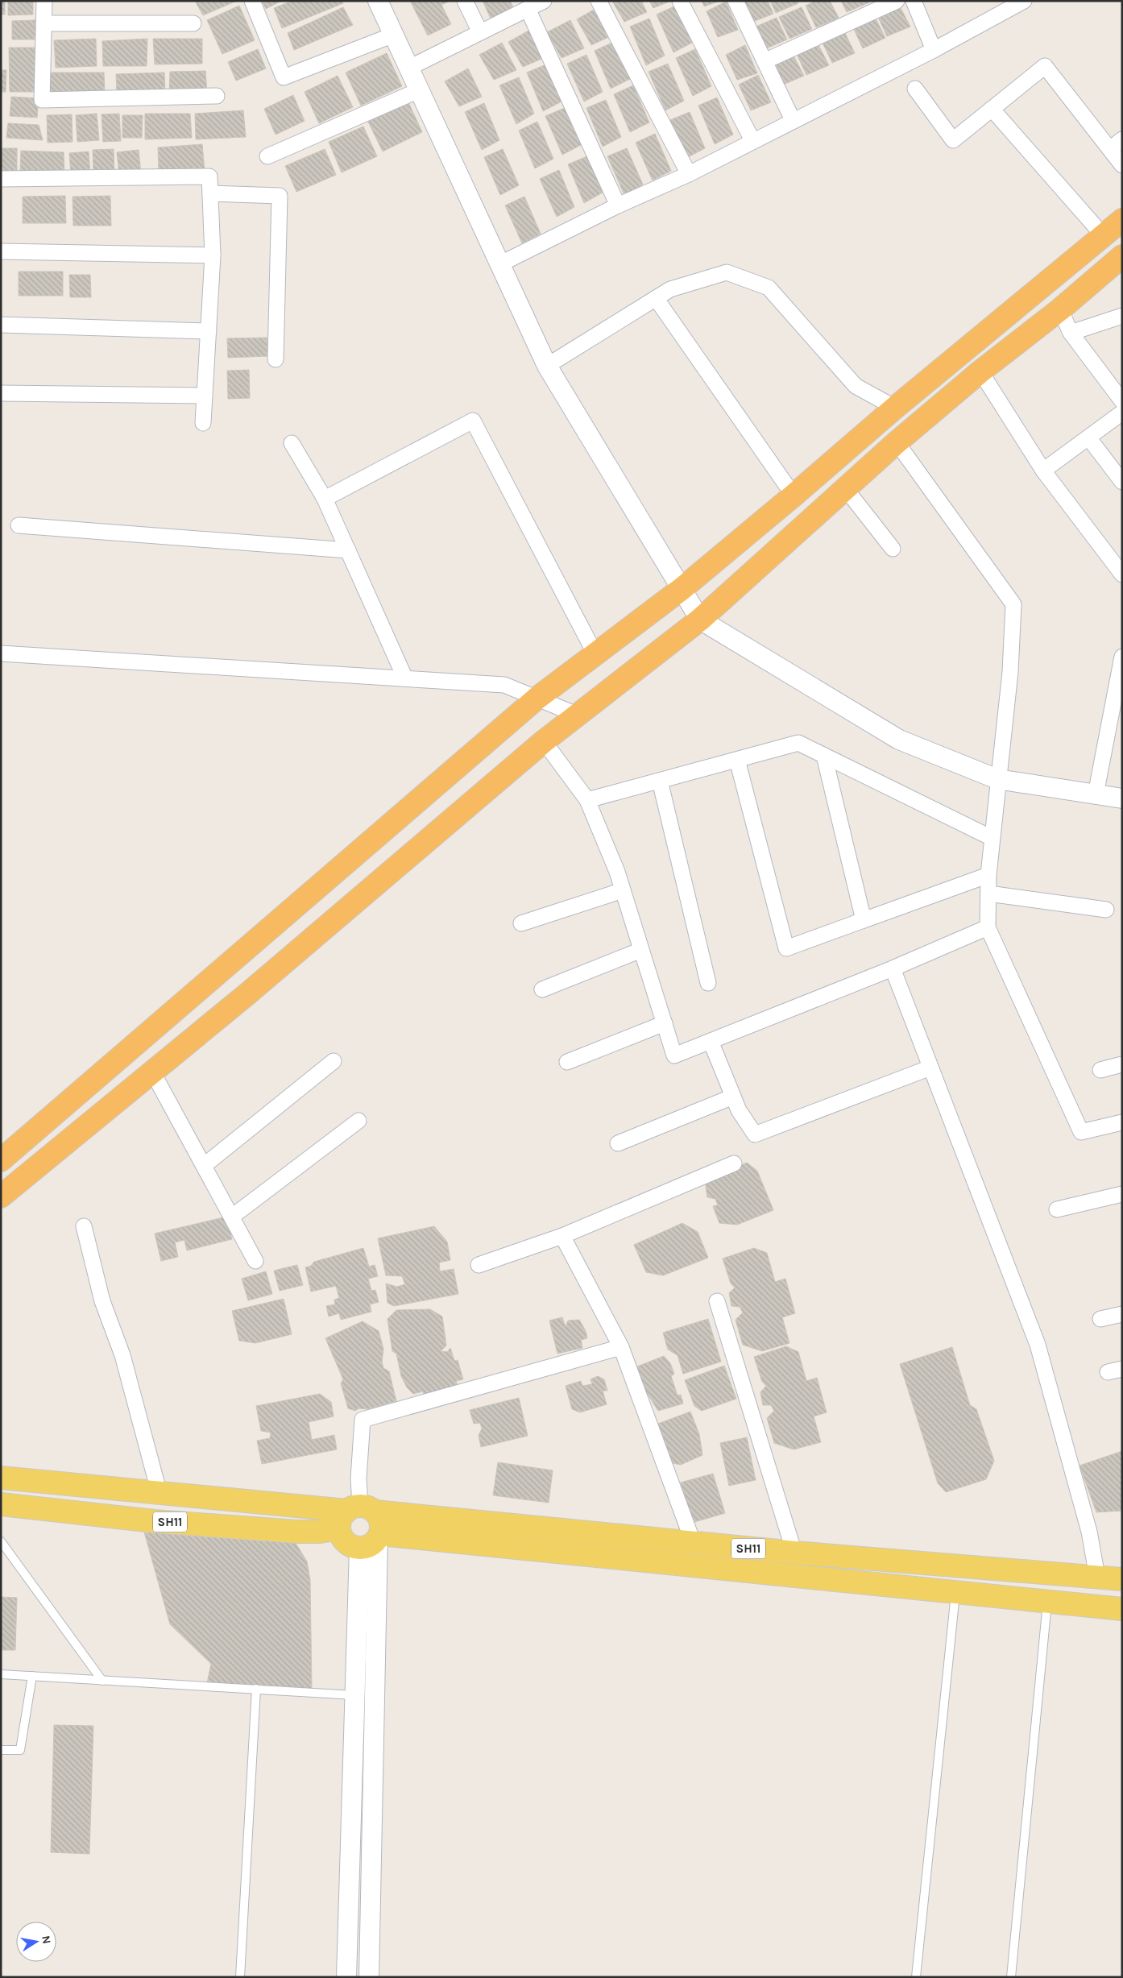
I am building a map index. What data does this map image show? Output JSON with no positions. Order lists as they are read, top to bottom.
{
  "streets": {
    "main road": ["SH11"]
  },
  "north": "right"
}
